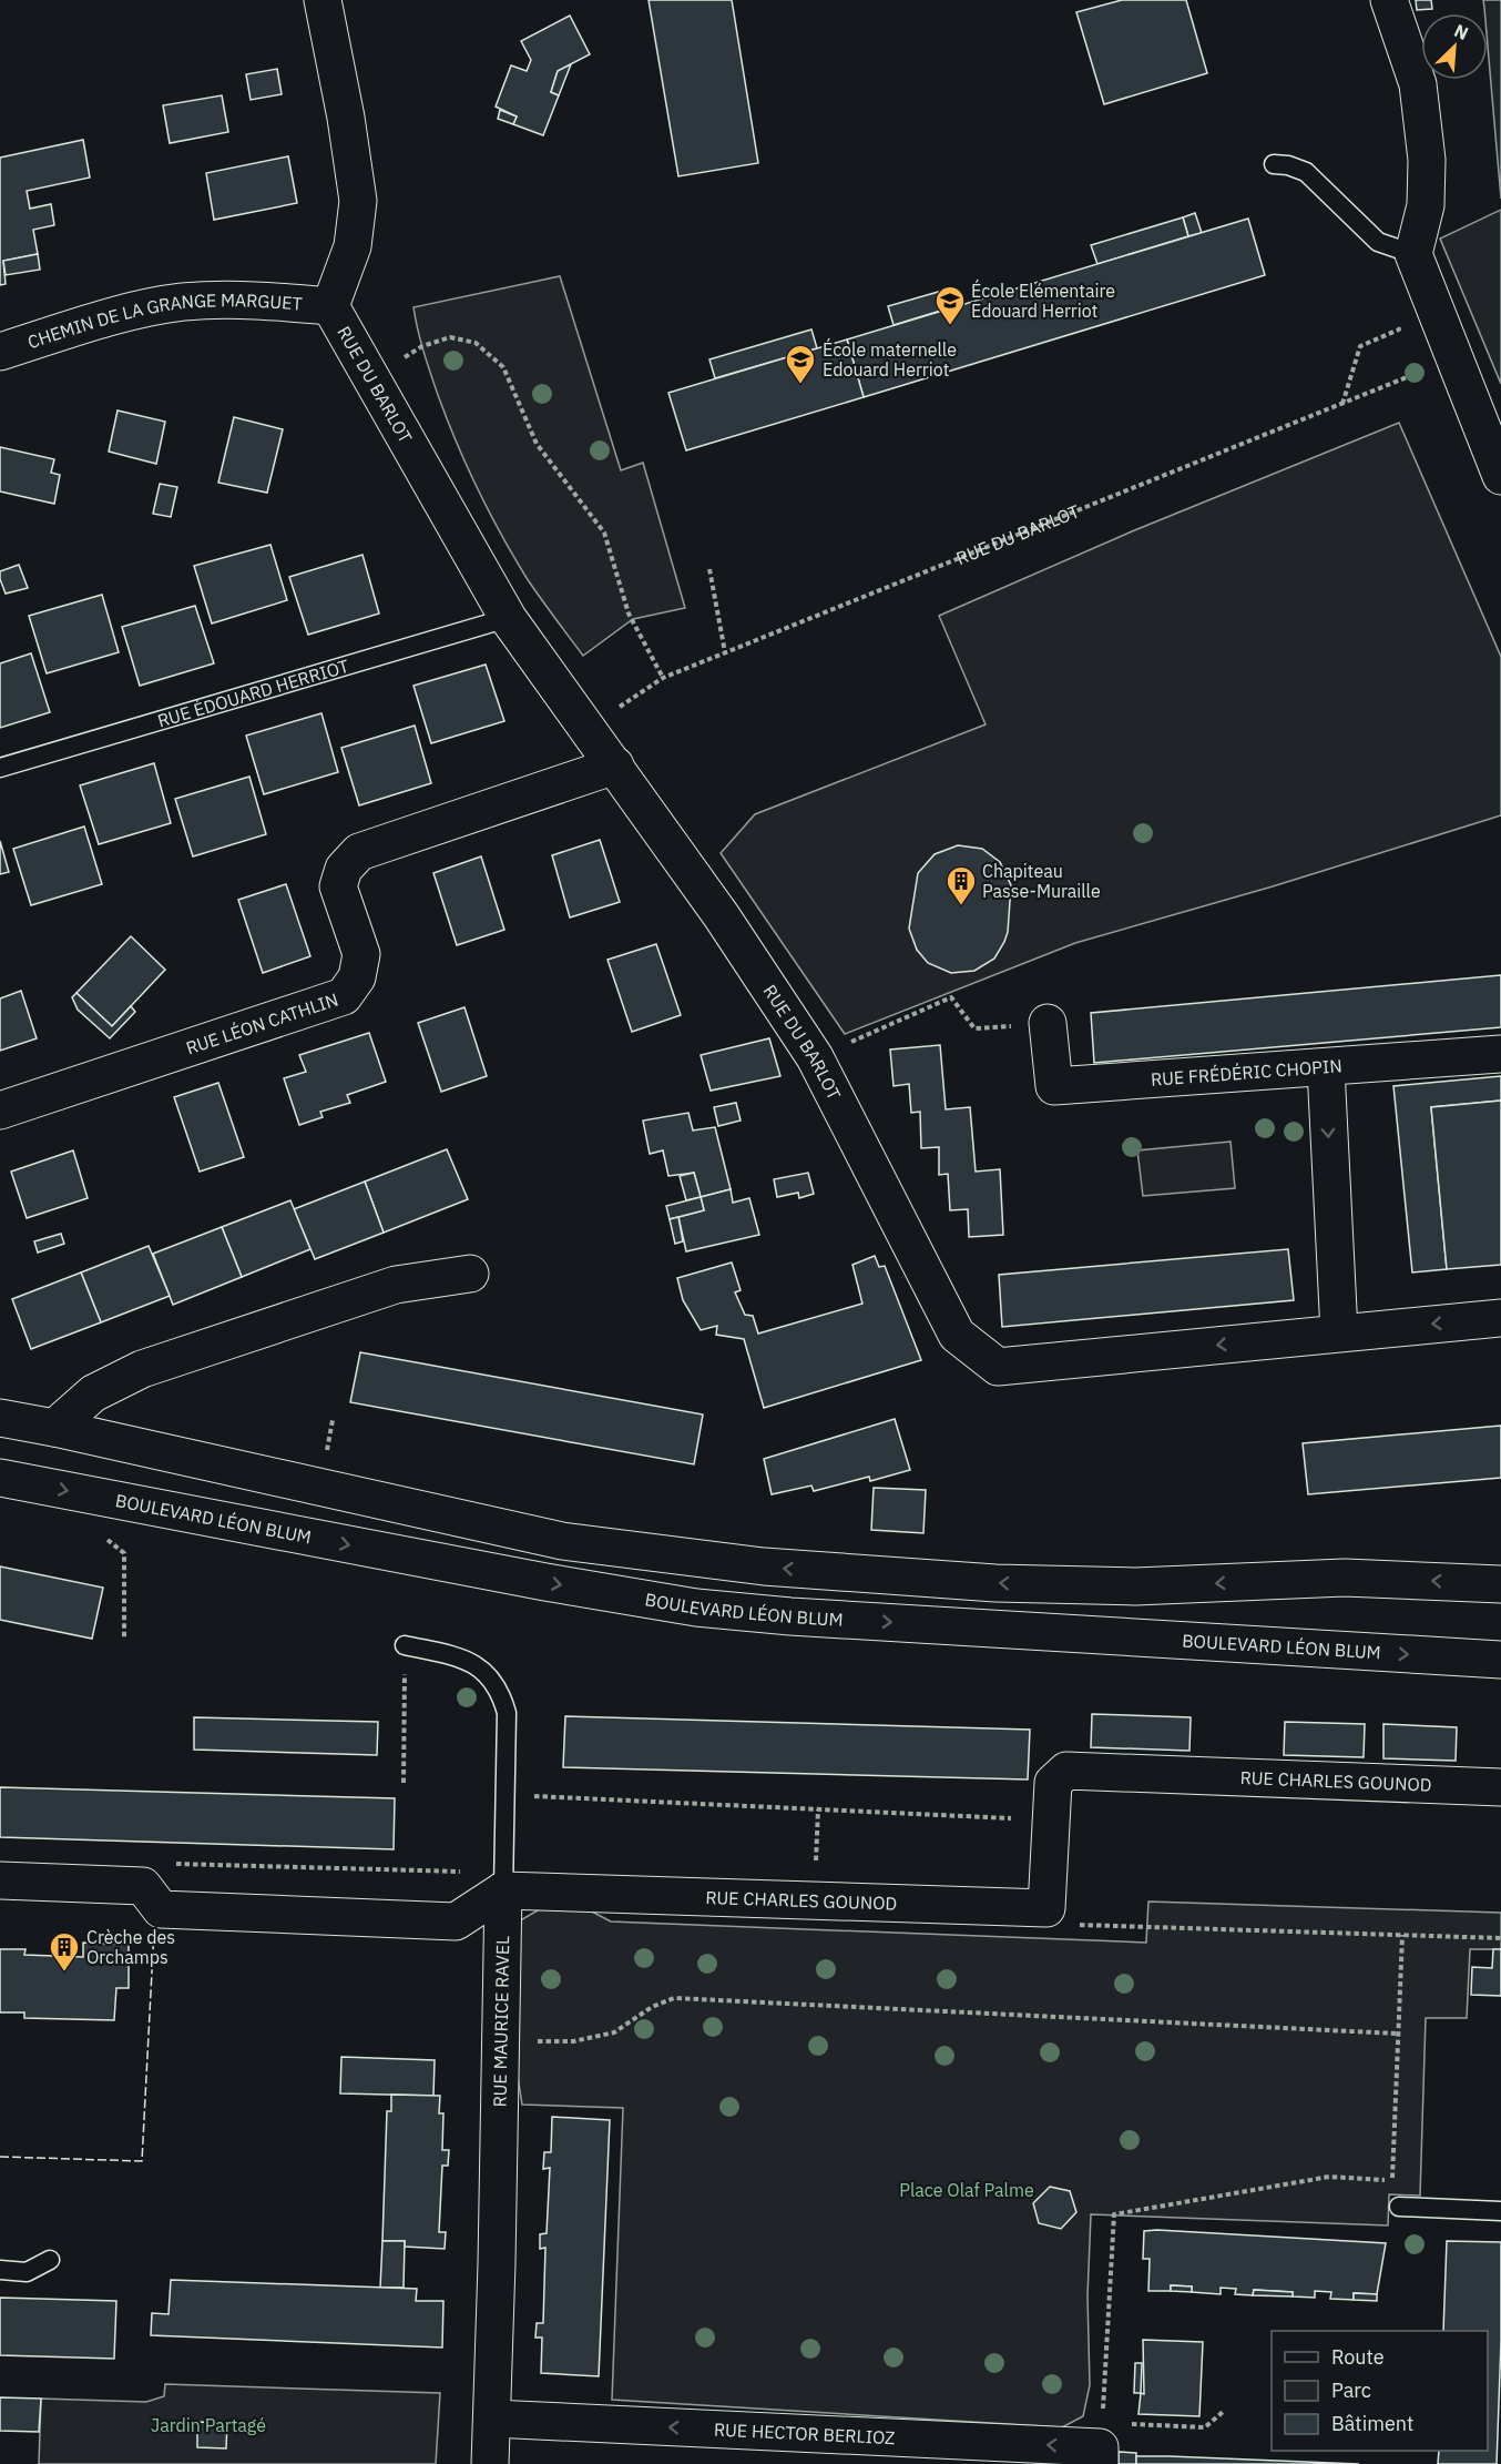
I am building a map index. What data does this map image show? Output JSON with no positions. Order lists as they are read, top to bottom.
{
  "streets": {
    "street": [
      "CHEMIN DE LA GRANGE MARGUET",
      "RUE DU BARLOT",
      "RUE LÉON CATHLIN",
      "RUE FRÉDÉRIC CHOPIN",
      "BOULEVARD LÉON BLUM",
      "RUE CHARLES GOUNOD",
      "RUE MAURICE RAVEL",
      "RUE HECTOR BERLIOZ"
    ],
    "lane": ["RUE ÉDOUARD HERRIOT"]
  },
  "crossings": [
    ["CHEMIN DE LA GRANGE MARGUET", "RUE DU BARLOT"],
    ["RUE DU BARLOT", "RUE ÉDOUARD HERRIOT"],
    ["RUE DU BARLOT", "RUE LÉON CATHLIN"],
    ["RUE CHARLES GOUNOD", "RUE MAURICE RAVEL"],
    ["RUE MAURICE RAVEL", "RUE HECTOR BERLIOZ"]
  ],
  "one_way": ["RUE HECTOR BERLIOZ"],
  "parks": ["Place Olaf Palme", "Jardin Partagé"],
  "places": {
    "school or university": ["École Elémentaire Edouard Herriot", "École maternelle Edouard Herriot"],
    "building": ["Chapiteau Passe-Muraille", "Crèche des Orchamps"]
  },
  "legend": ["Route", "Parc", "Bâtiment"],
  "north": "top right"
}
